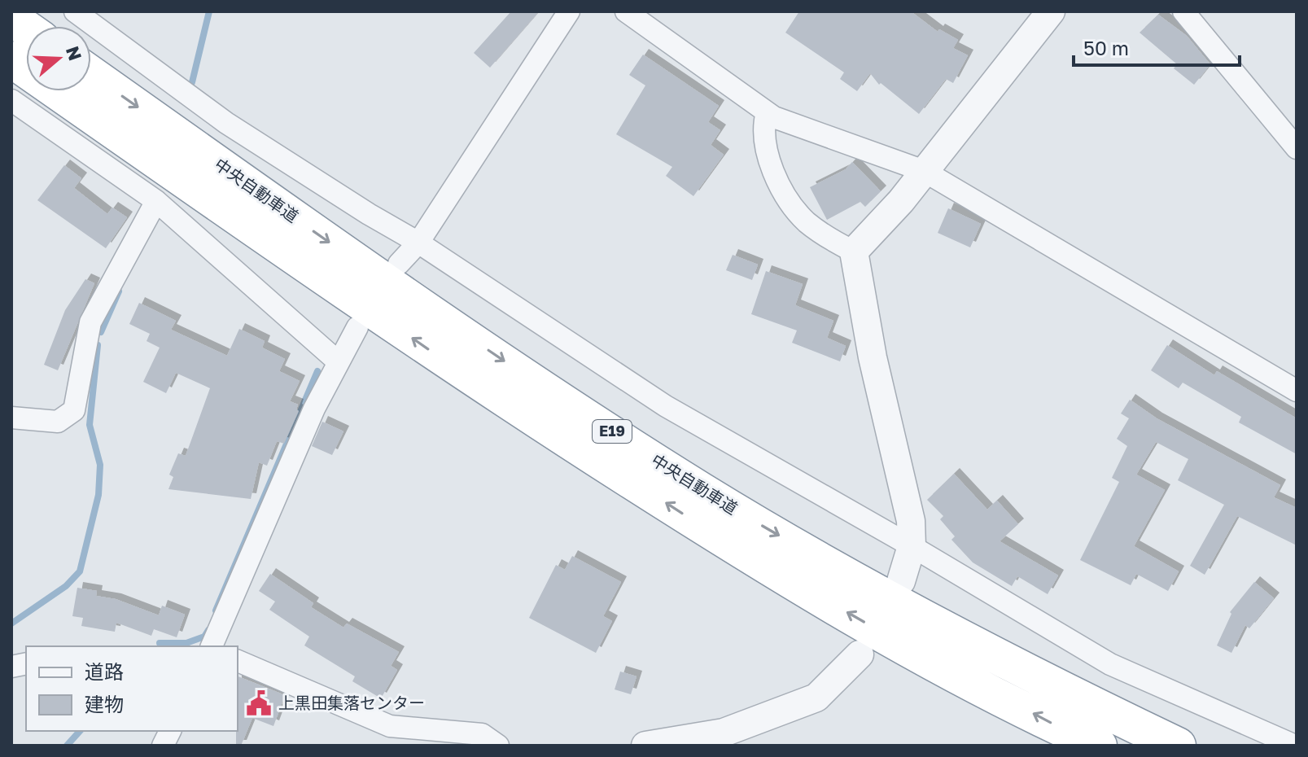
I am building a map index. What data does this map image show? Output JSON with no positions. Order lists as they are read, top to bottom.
{
  "streets": {
    "highway": ["中央自動車道", "E19"]
  },
  "places": {
    "public building": ["上黒田集落センター"]
  },
  "legend": ["道路", "建物"],
  "scale_bar": "50 m",
  "north": "right"
}
